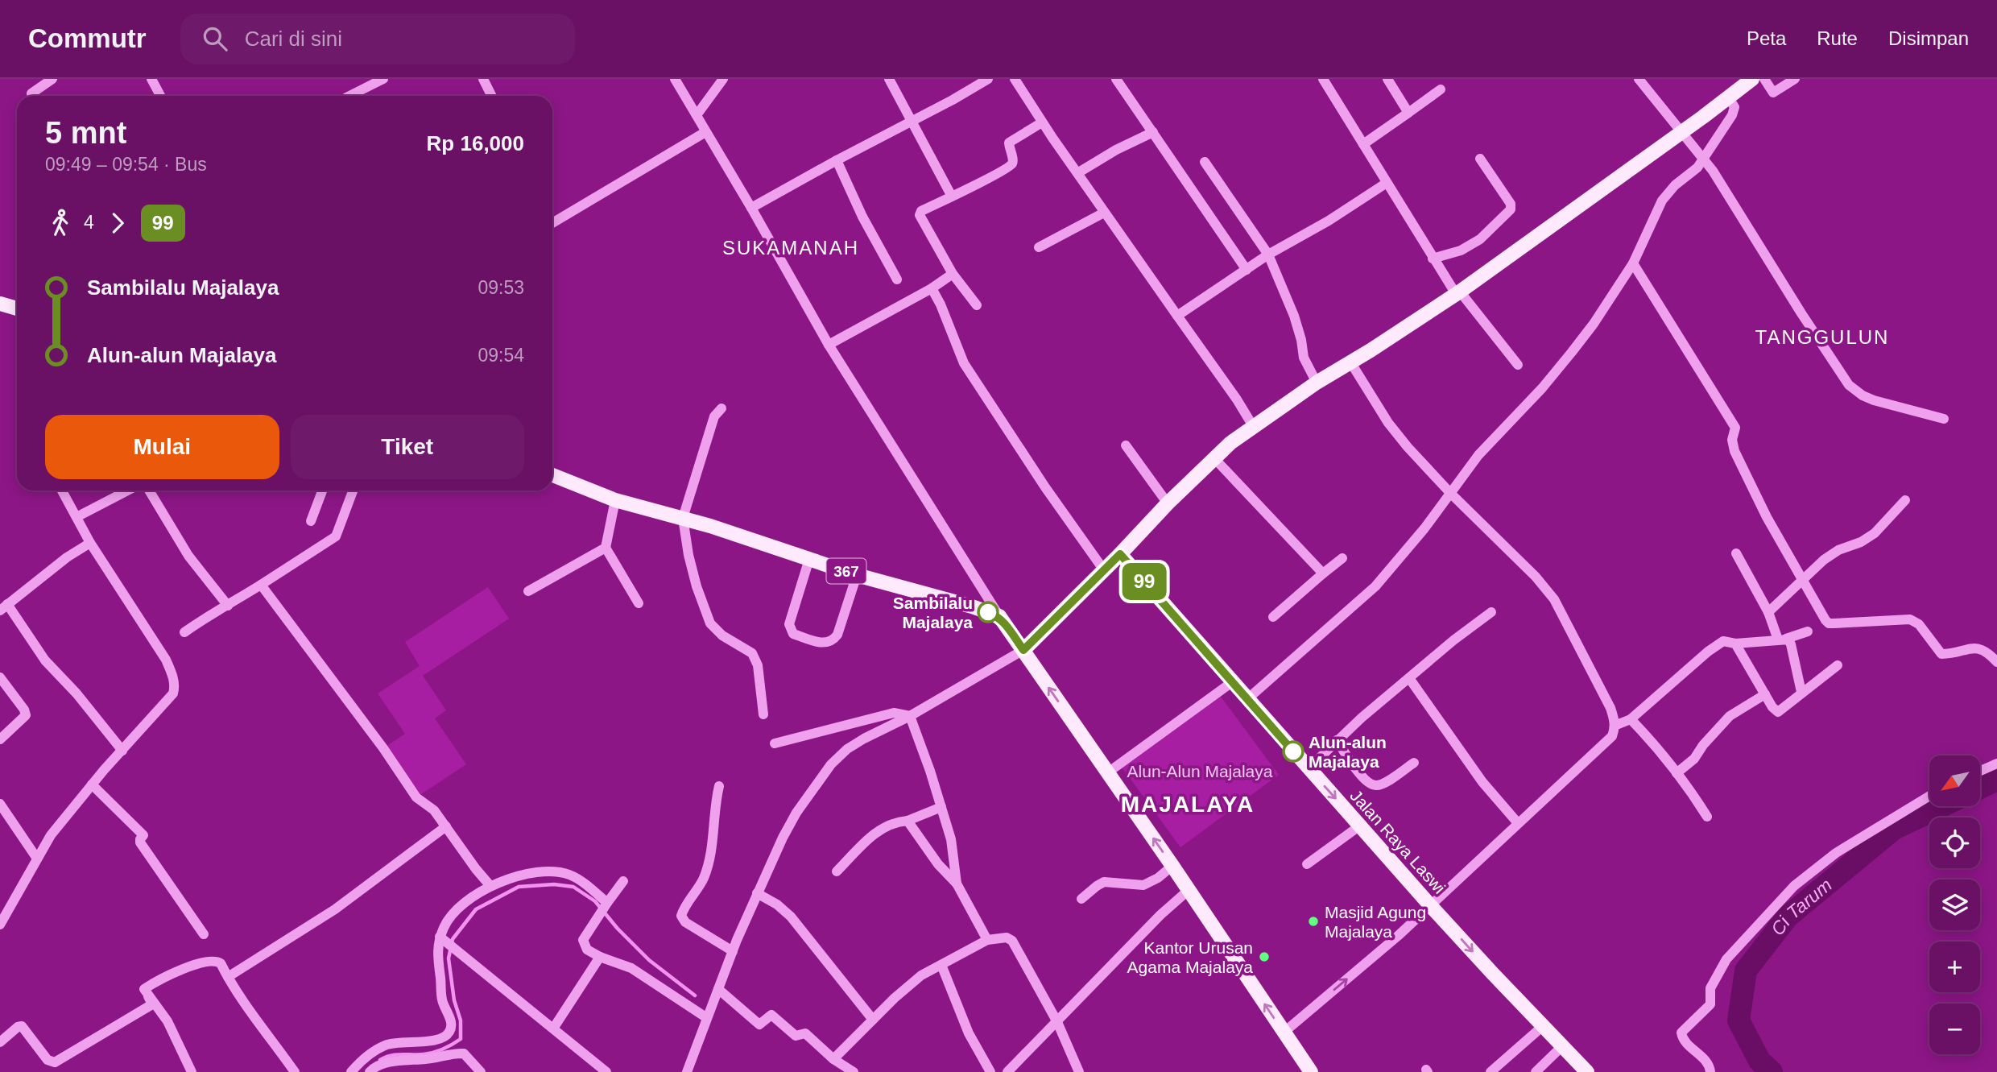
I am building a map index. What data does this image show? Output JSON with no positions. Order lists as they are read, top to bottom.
{
  "streets": {
    "main road": ["367", "Jalan Raya Laswi"]
  },
  "districts": ["SUKAMANAH", "TANGGULUN", "MAJALAYA"],
  "water": ["Ci Tarum"],
  "parks": ["Alun-Alun Majalaya"],
  "places": [
    "Sambilalu Majalaya",
    "Alun-alun Majalaya",
    "Masjid Agung Majalaya",
    "Kantor Urusan Agama Majalaya"
  ],
  "lines": ["bus line 99"],
  "north": "bottom left",
  "page": {
    "header": "Commutr",
    "search": "Cari di sini",
    "nav": ["Peta", "Rute", "Disimpan"],
    "on_map": "99",
    "heading": ["5 mnt", "09:49 – 09:54 · Bus", "Rp 16,000"],
    "legs": ["4", "99"],
    "list": [
      {
        "name": "Sambilalu Majalaya",
        "value": "09:53"
      },
      {
        "name": "Alun-alun Majalaya",
        "value": "09:54"
      }
    ],
    "buttons": ["Mulai", "Tiket"],
    "map_buttons": ["+", "−"]
  }
}
